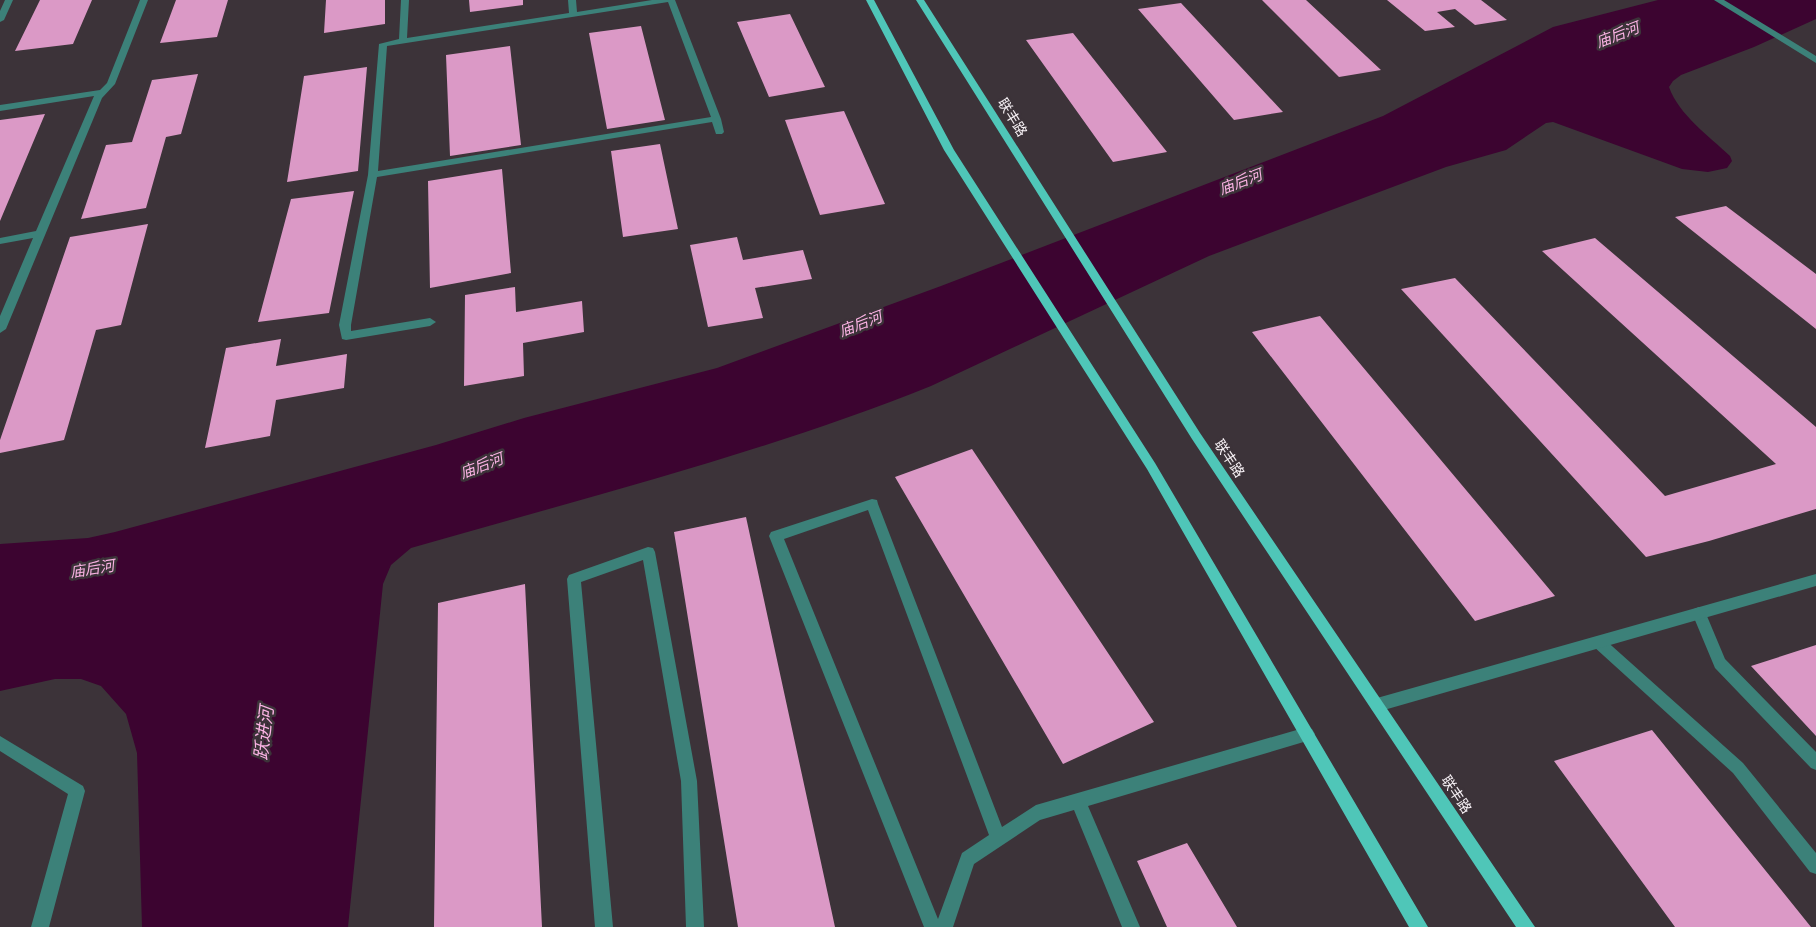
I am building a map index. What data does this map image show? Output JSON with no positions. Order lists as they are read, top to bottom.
{
  "streets": {
    "main road": ["联丰路"]
  },
  "water": ["庙后河", "跃进河"]
}
